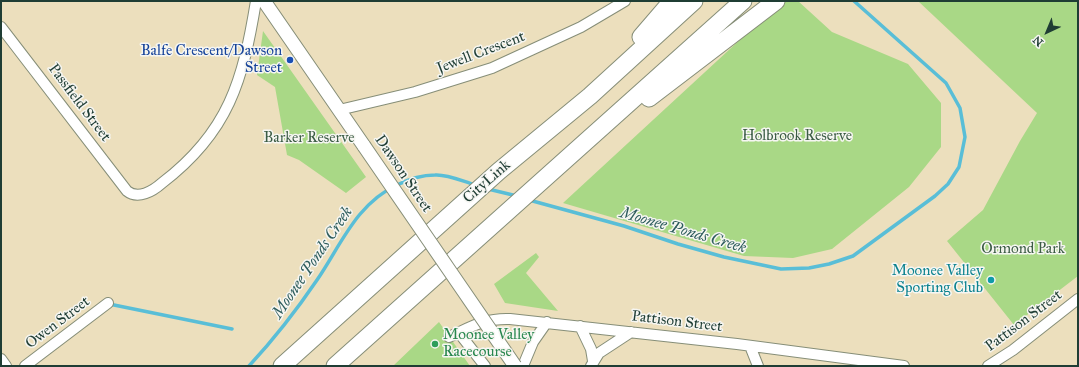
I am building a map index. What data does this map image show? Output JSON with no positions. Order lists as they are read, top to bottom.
{
  "streets": {
    "highway": ["CityLink"],
    "street": [
      "Jewell Crescent",
      "Passfield Street",
      "Dawson Street",
      "Pattison Street",
      "Owen Street"
    ]
  },
  "crossings": [
    ["Jewell Crescent", "Dawson Street"]
  ],
  "water": ["Moonee Ponds Creek"],
  "parks": ["Holbrook Reserve", "Barker Reserve", "Ormond Park"],
  "places": ["Balfe Crescent/Dawson Street", "Moonee Valley Sporting Club", "Moonee Valley Racecourse"],
  "north": "bottom left"
}
